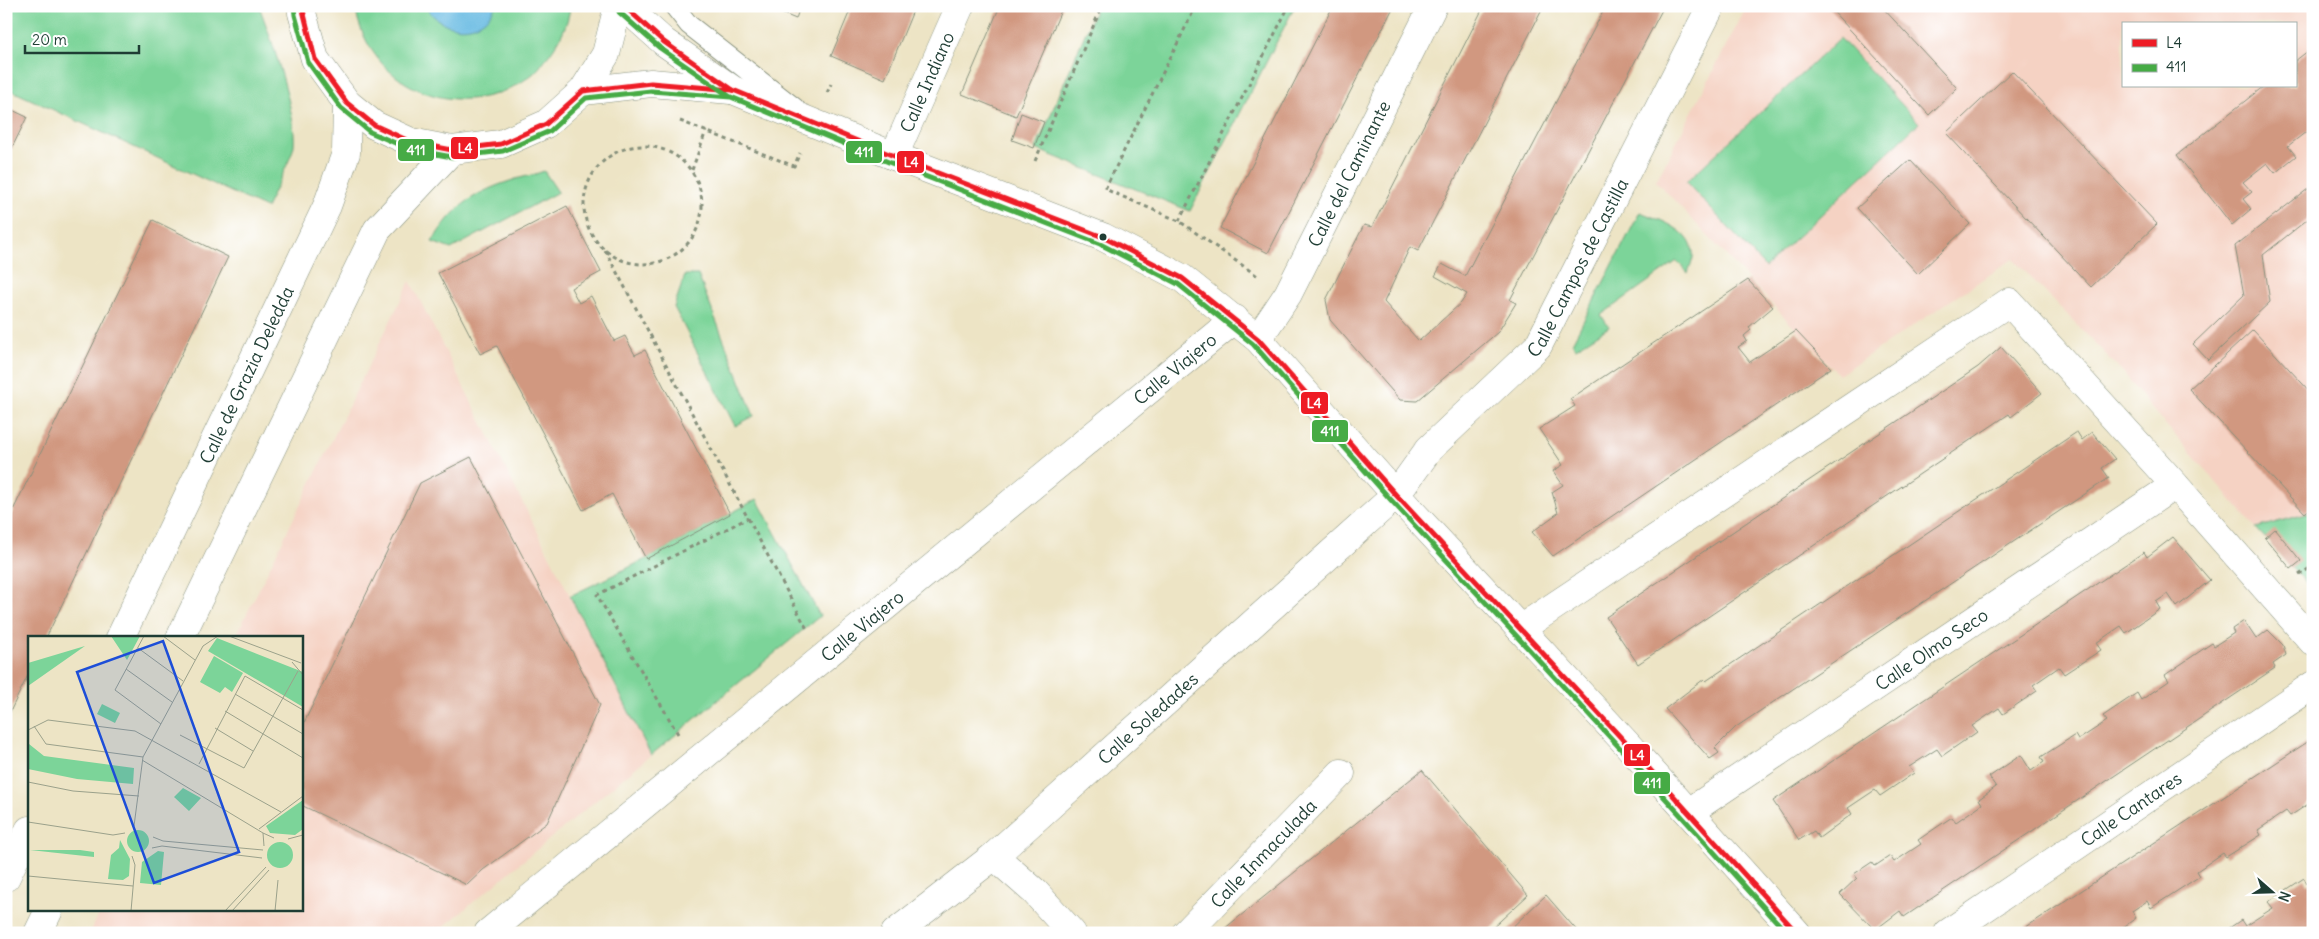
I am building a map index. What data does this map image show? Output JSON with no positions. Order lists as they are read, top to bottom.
{
  "streets": {
    "street": [
      "Calle Indiano",
      "Calle del Caminante",
      "Calle Campos de Castilla",
      "Calle Viajero",
      "Calle de Grazia Deledda",
      "Calle Olmo Seco",
      "Calle Soledades",
      "Calle Cantares",
      "Calle Inmaculada"
    ]
  },
  "crossings": [
    ["Calle Campos de Castilla", "Calle Soledades"]
  ],
  "lines": ["transit line L4", "transit line 411"],
  "legend": ["L4", "411"],
  "scale_bar": "20 m",
  "north": "right"
}
